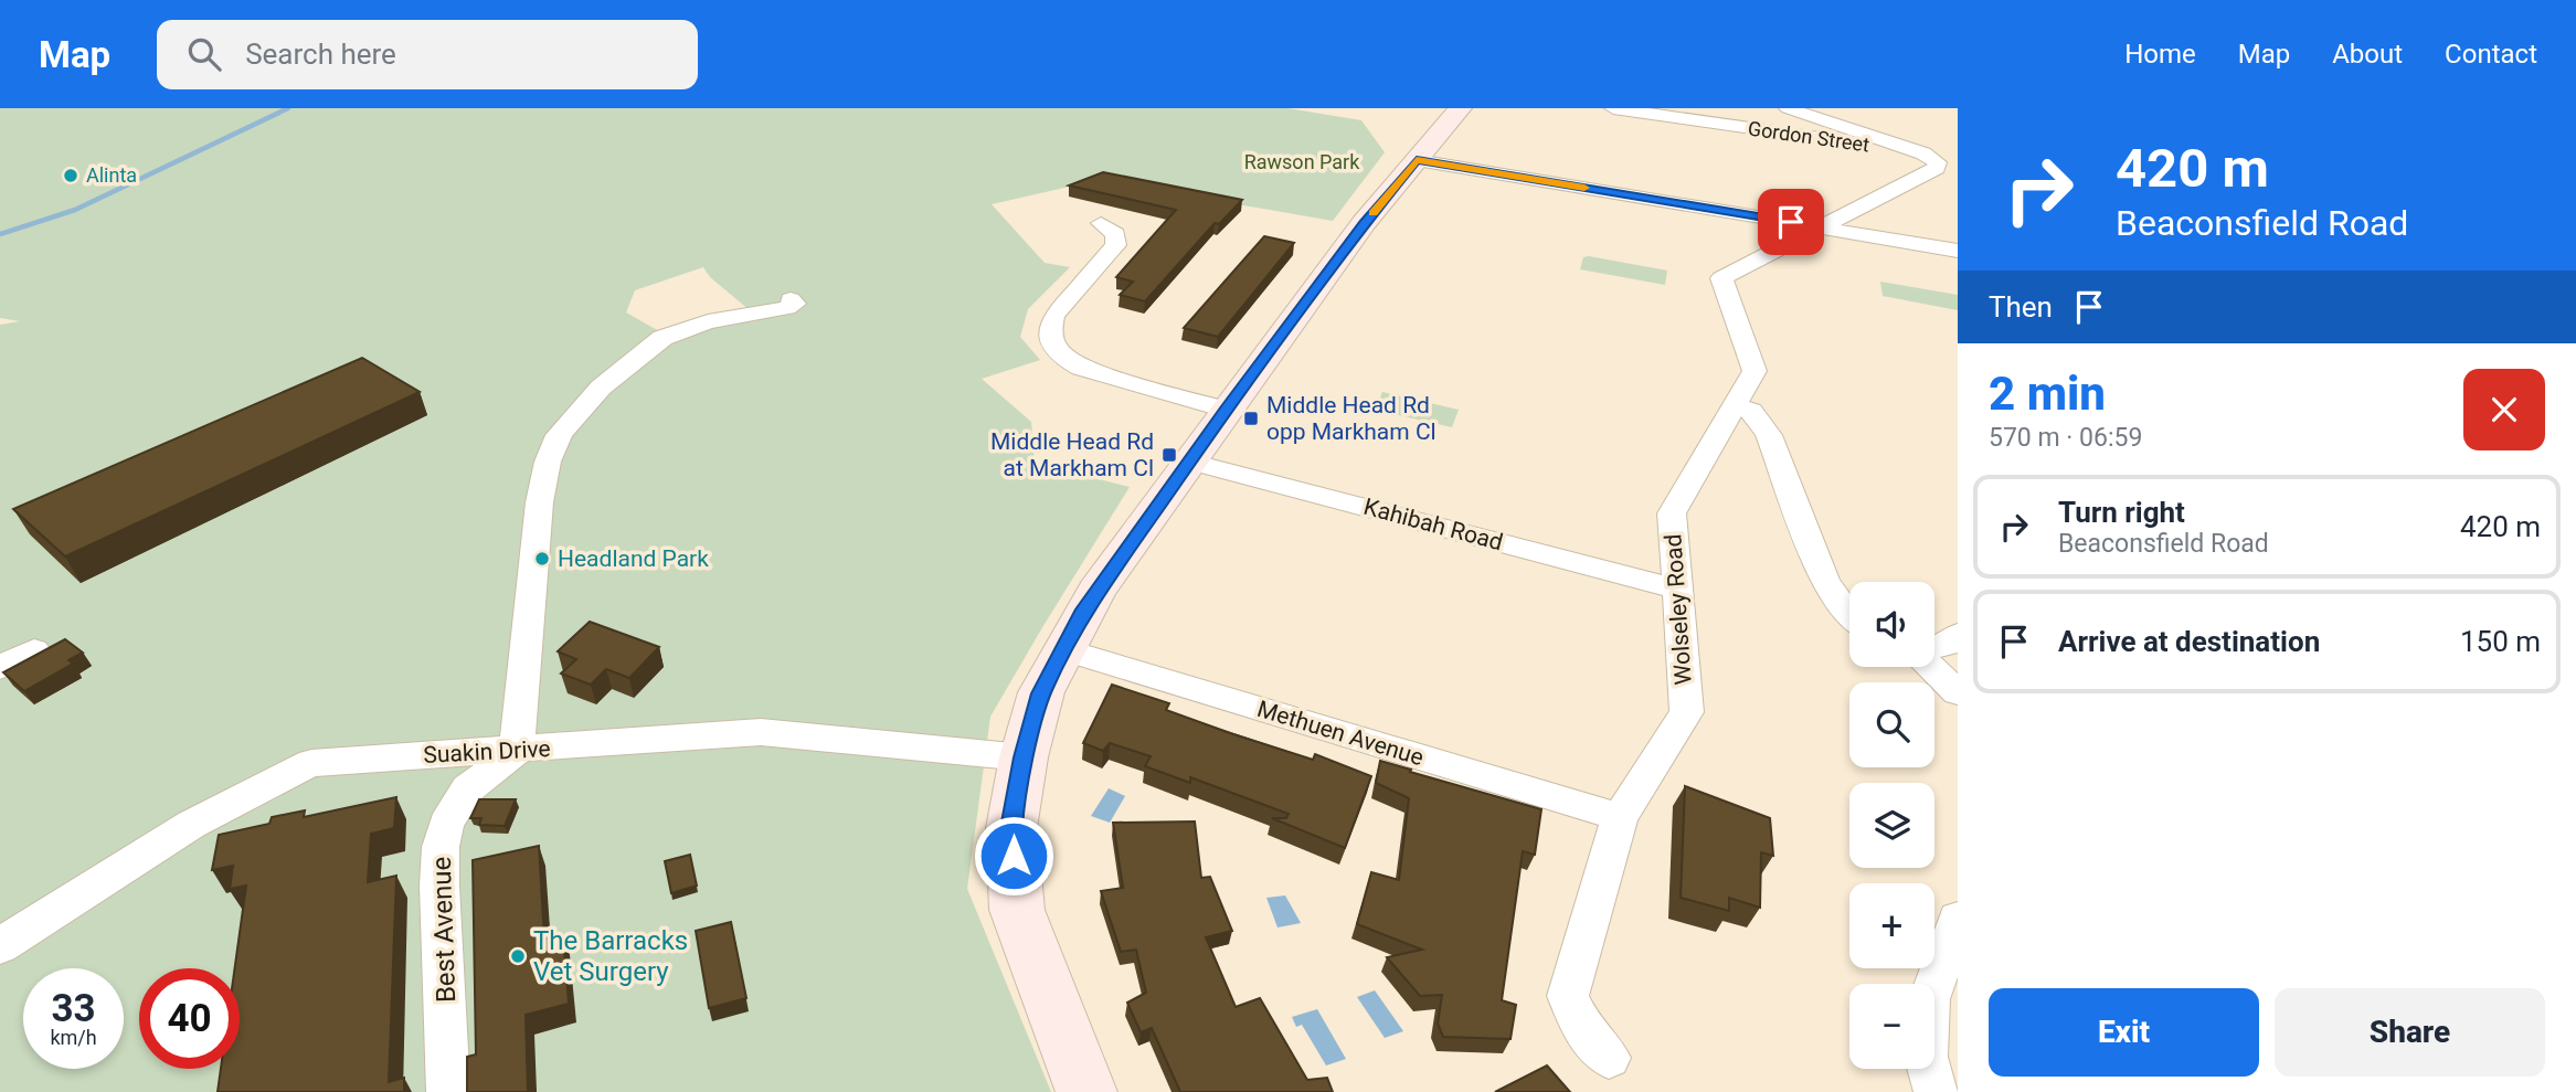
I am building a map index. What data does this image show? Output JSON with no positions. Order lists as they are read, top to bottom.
{
  "streets": {
    "street": [
      "Gordon Street",
      "Kahibah Road",
      "Wolseley Road",
      "Methuen Avenue",
      "Suakin Drive",
      "Best Avenue"
    ]
  },
  "crossings": [
    ["Gordon Street", "Wolseley Road"],
    ["Kahibah Road", "Wolseley Road"],
    ["Wolseley Road", "Methuen Avenue"],
    ["Suakin Drive", "Best Avenue"]
  ],
  "parks": ["Rawson Park"],
  "places": {
    "other": ["Alinta", "Headland Park", "The Barracks Vet Surgery"],
    "transit": ["Middle Head Rd opp Markham Cl", "Middle Head Rd at Markham Cl"]
  },
  "page": {
    "header": "Map",
    "search": "Search here",
    "nav": [
      "Home",
      "Map",
      "About",
      "Contact"
    ],
    "turn": ["420 m", "Beaconsfield Road"],
    "then": "Then",
    "heading": ["2 min", "570 m · 06:59"],
    "list": [
      {
        "name": "Turn right",
        "note": "Beaconsfield Road",
        "value": "420 m"
      },
      {
        "name": "Arrive at destination",
        "value": "150 m"
      }
    ],
    "map_buttons": ["+", "−"],
    "speed": "33 km/h",
    "limit": "40",
    "buttons": ["Exit", "Share"]
  }
}
